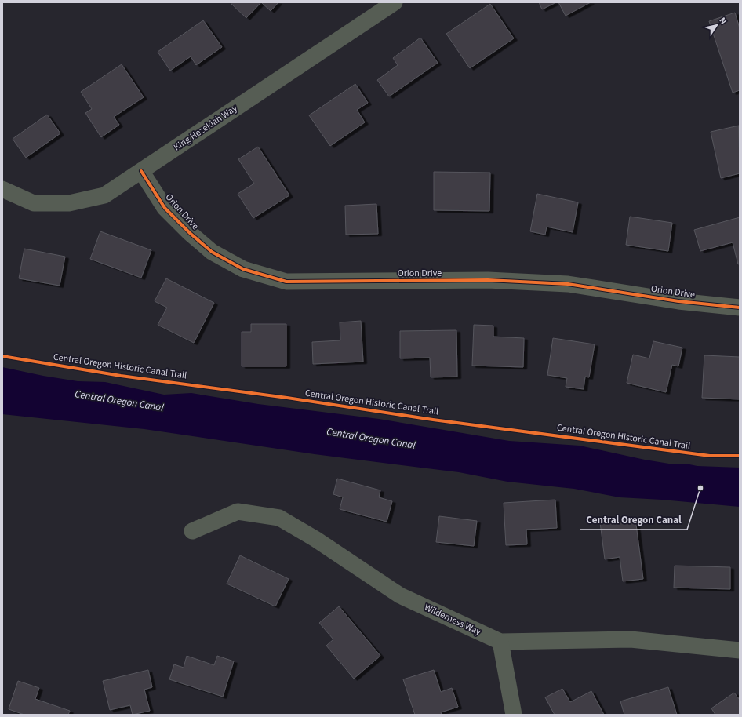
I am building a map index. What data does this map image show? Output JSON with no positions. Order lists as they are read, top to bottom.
{
  "streets": {
    "street": ["King Hezekiah Way", "Orion Drive", "Wilderness Way"],
    "cycle path": ["Central Oregon Historic Canal Trail"]
  },
  "crossings": [
    ["King Hezekiah Way", "Orion Drive"]
  ],
  "water": ["Central Oregon Canal"],
  "places": ["Central Oregon Canal"],
  "north": "top right"
}
